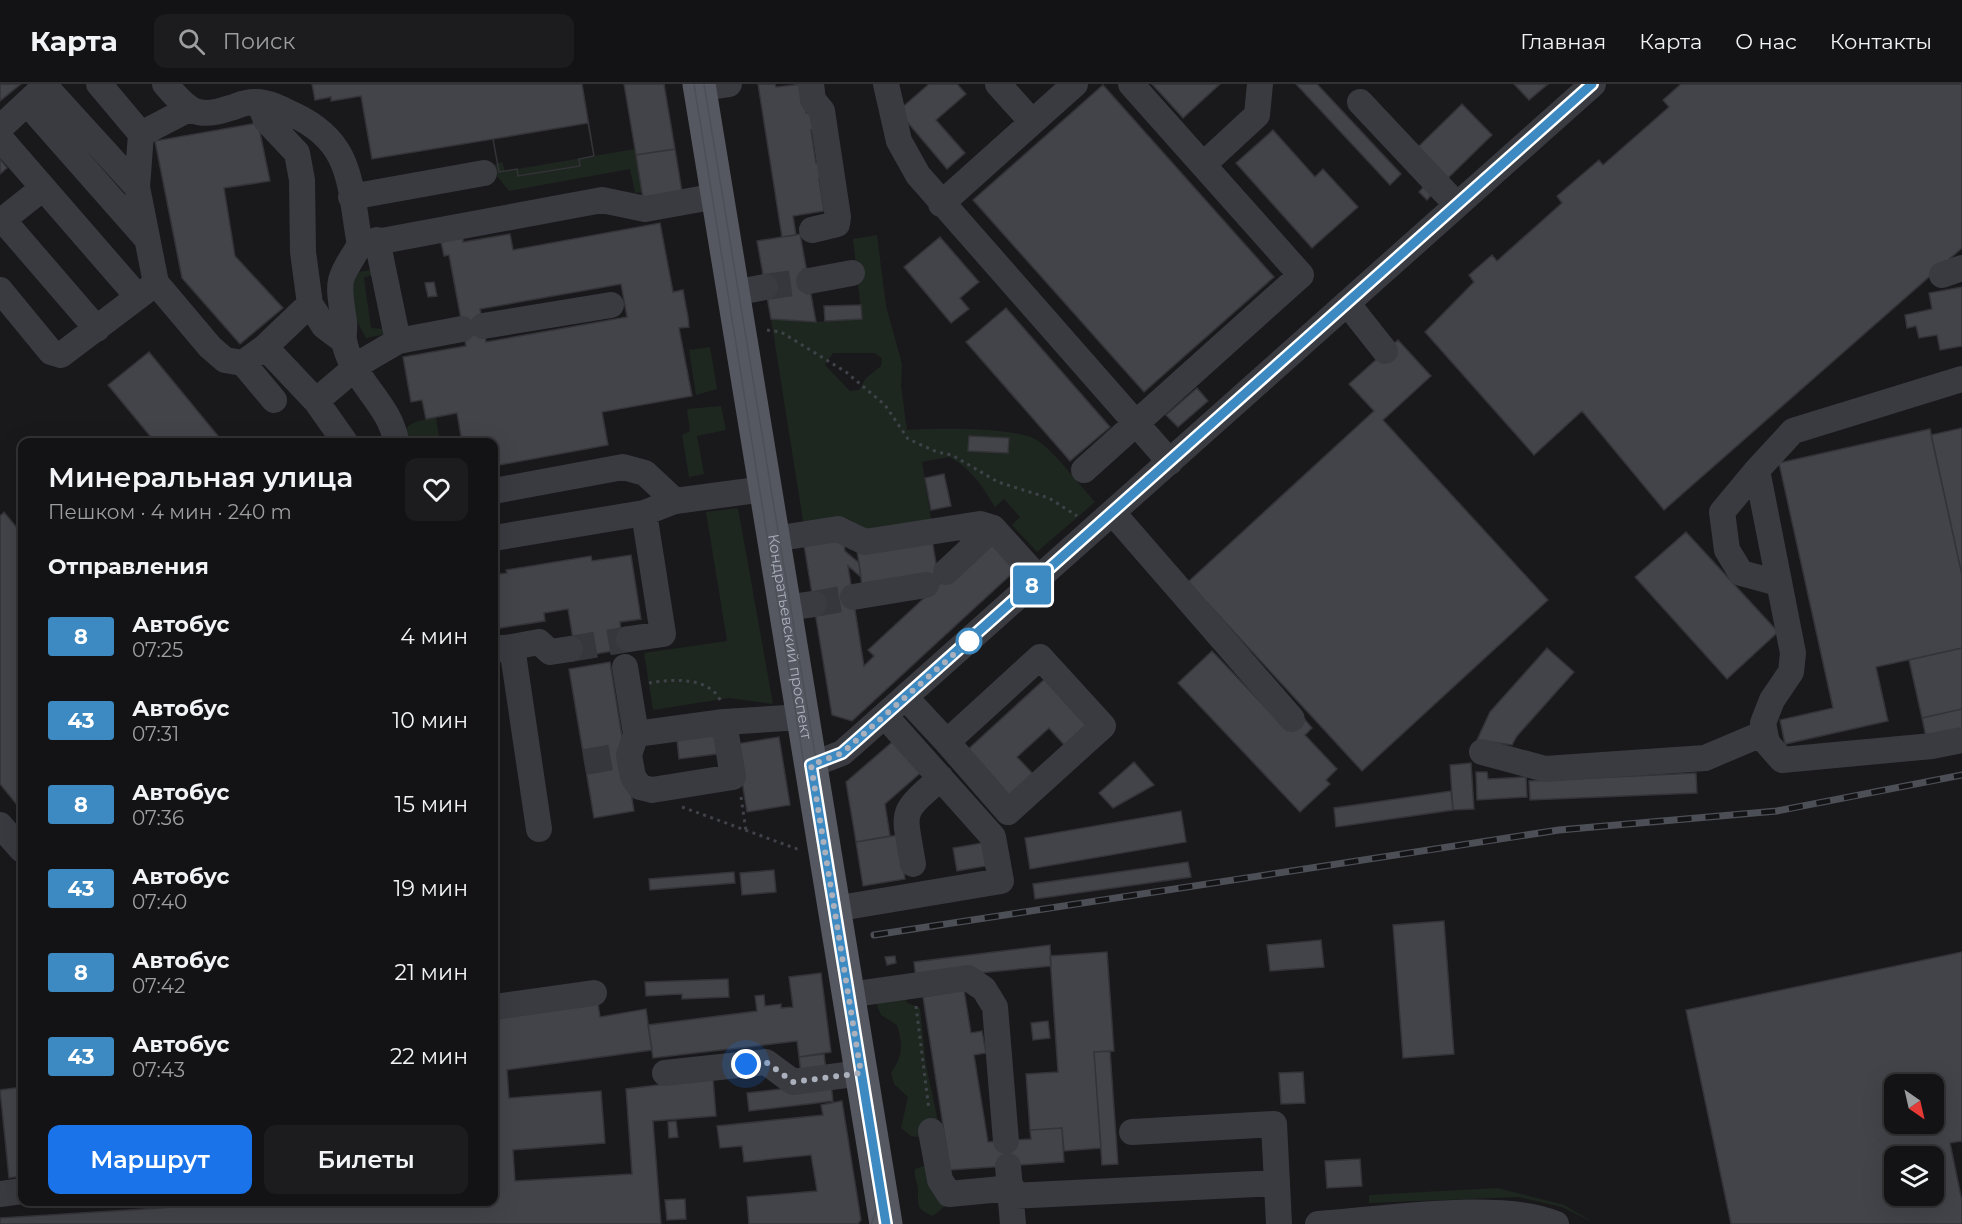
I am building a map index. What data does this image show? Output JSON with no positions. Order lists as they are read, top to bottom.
{
  "streets": {
    "main road": ["Кондратьевский проспект"]
  },
  "lines": ["bus line 8"],
  "north": "bottom right",
  "page": {
    "header": "Карта",
    "search": "Поиск",
    "nav": [
      "Главная",
      "Карта",
      "О нас",
      "Контакты"
    ],
    "on_map": "8",
    "heading": [
      ["Минеральная улица", "Пешком · 4 мин · 240 m"],
      "Отправления"
    ],
    "list": [
      {
        "mark": "8",
        "name": "Автобус",
        "note": "07:25",
        "value": "4 мин"
      },
      {
        "mark": "43",
        "name": "Автобус",
        "note": "07:31",
        "value": "10 мин"
      },
      {
        "mark": "8",
        "name": "Автобус",
        "note": "07:36",
        "value": "15 мин"
      },
      {
        "mark": "43",
        "name": "Автобус",
        "note": "07:40",
        "value": "19 мин"
      },
      {
        "mark": "8",
        "name": "Автобус",
        "note": "07:42",
        "value": "21 мин"
      },
      {
        "mark": "43",
        "name": "Автобус",
        "note": "07:43",
        "value": "22 мин"
      }
    ],
    "buttons": ["Маршрут", "Билеты"]
  }
}
